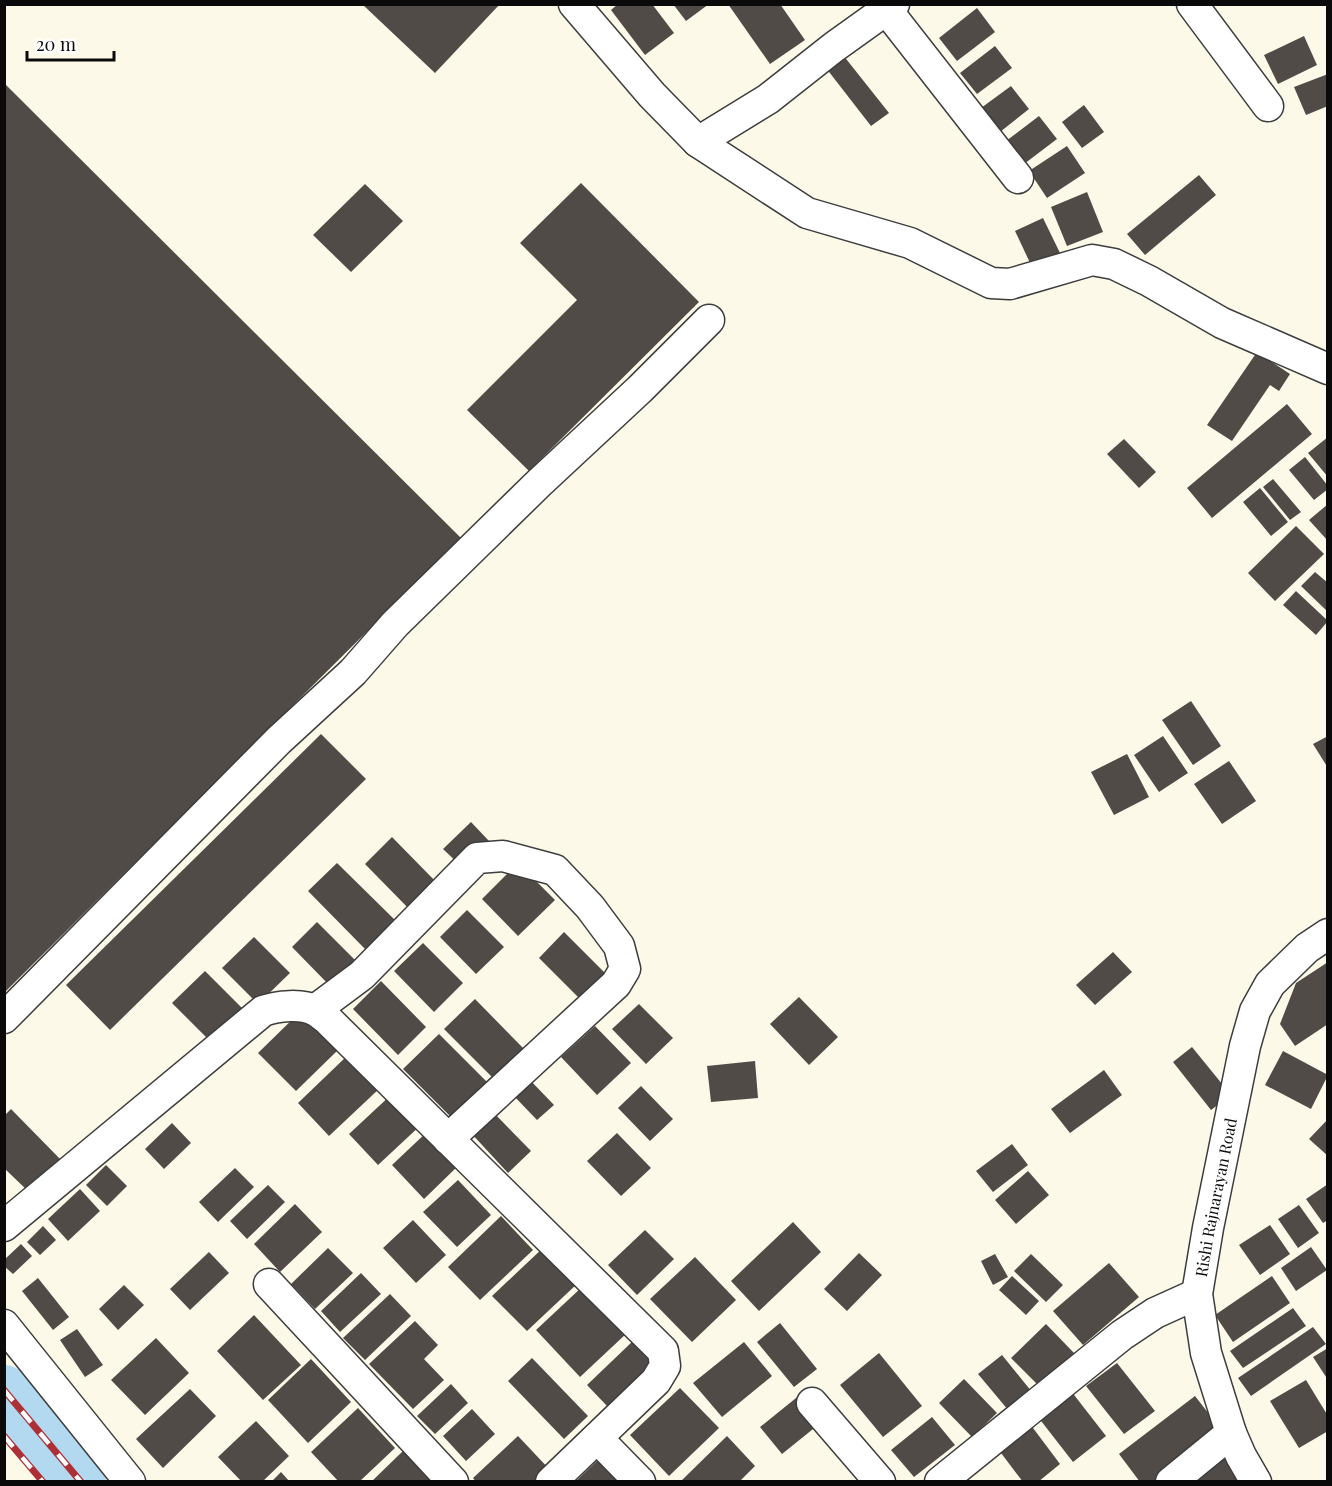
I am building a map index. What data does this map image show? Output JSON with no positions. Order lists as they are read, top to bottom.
{
  "streets": {
    "street": ["Rishi Rajnarayan Road"]
  },
  "scale_bar": "20 m"
}
